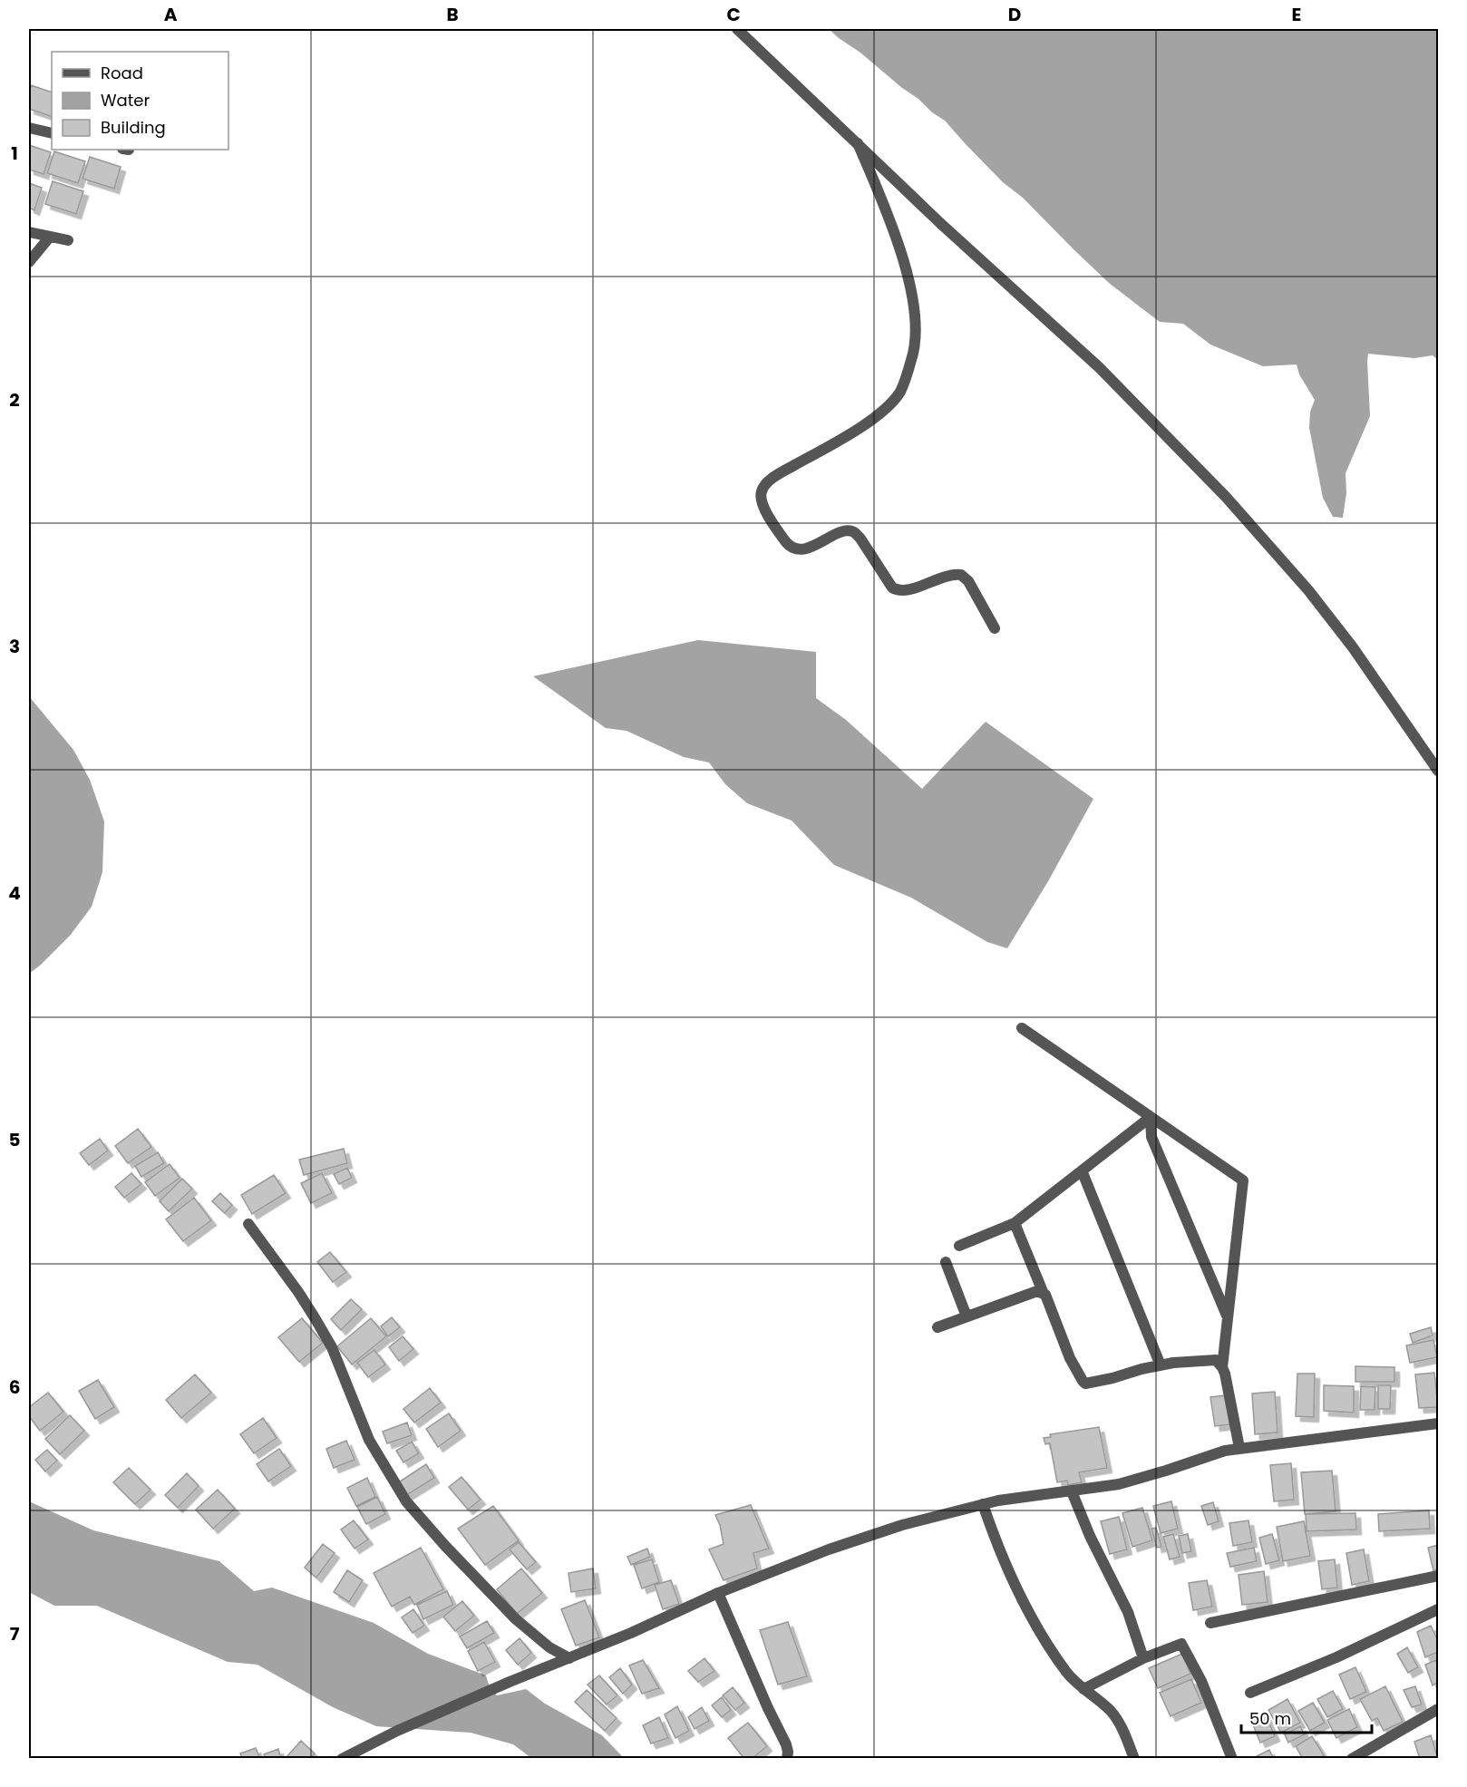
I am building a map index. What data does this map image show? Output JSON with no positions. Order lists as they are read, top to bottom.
{
  "legend": ["Road", "Water", "Building"],
  "scale_bar": "50 m",
  "grid": {
    "columns": [
      "A",
      "B",
      "C",
      "D",
      "E"
    ],
    "rows": [
      "1",
      "2",
      "3",
      "4",
      "5",
      "6",
      "7"
    ]
  }
}
